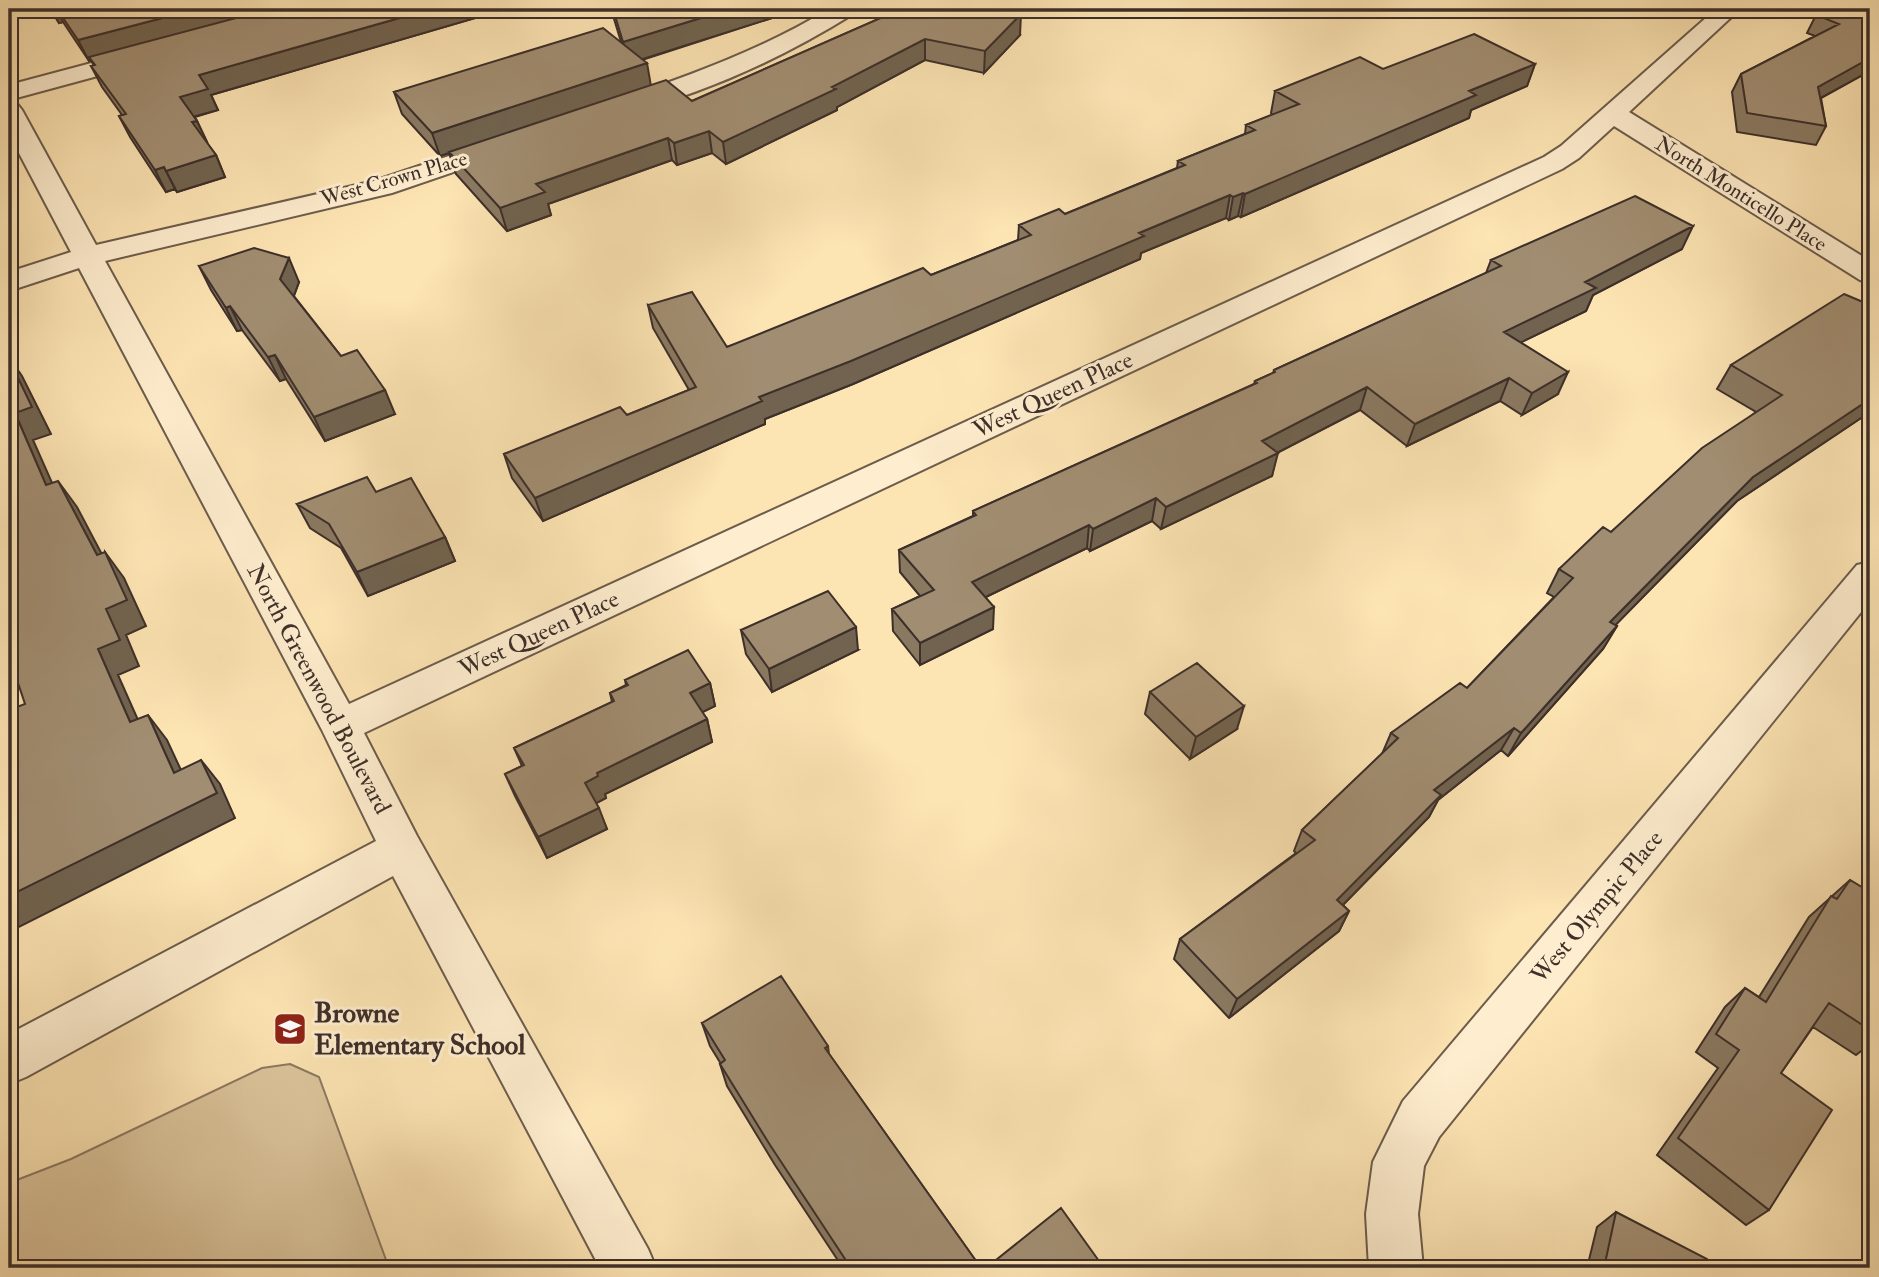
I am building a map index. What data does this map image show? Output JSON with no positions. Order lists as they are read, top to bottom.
{
  "streets": {
    "street": [
      "West Crown Place",
      "North Monticello Place",
      "West Queen Place",
      "North Greenwood Boulevard",
      "West Olympic Place"
    ]
  },
  "crossings": [
    ["West Crown Place", "North Greenwood Boulevard"],
    ["North Monticello Place", "West Queen Place"],
    ["West Queen Place", "North Greenwood Boulevard"]
  ],
  "places": {
    "school or university": ["Browne Elementary School"]
  }
}
